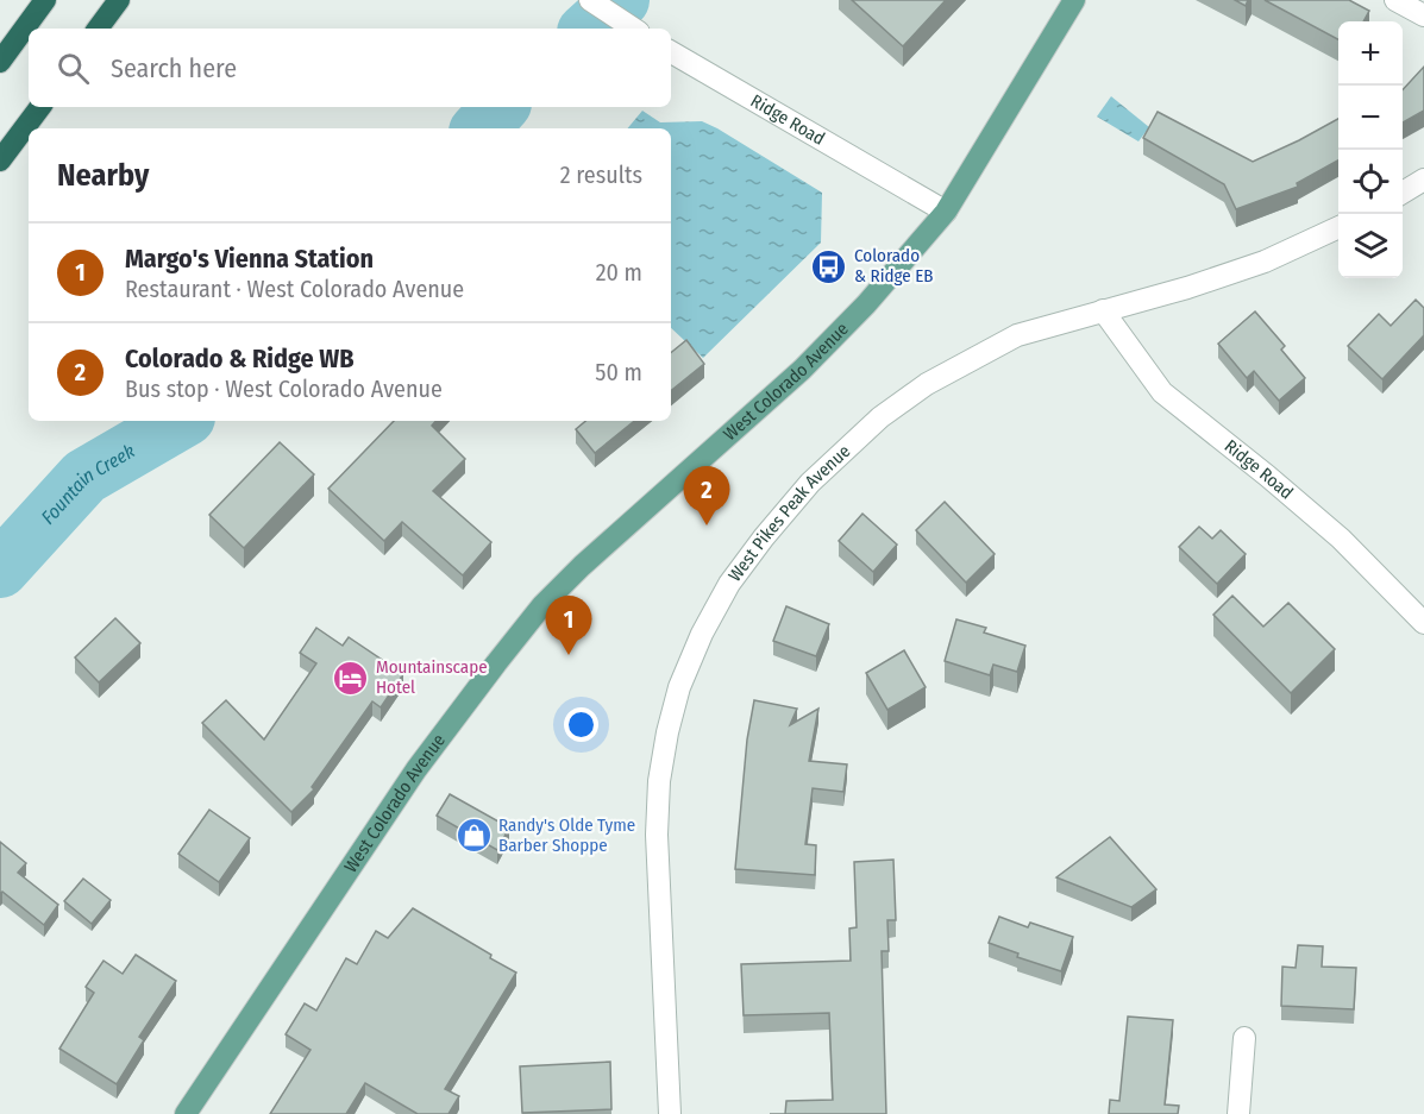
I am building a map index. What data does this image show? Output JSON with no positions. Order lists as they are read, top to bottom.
{
  "streets": {
    "main road": ["West Colorado Avenue"],
    "street": ["Ridge Road", "West Pikes Peak Avenue"]
  },
  "crossings": [
    ["Ridge Road", "West Colorado Avenue"],
    ["Ridge Road", "West Pikes Peak Avenue"]
  ],
  "water": ["Fountain Creek"],
  "places": {
    "bus stop": ["Colorado & Ridge EB"],
    "hotel": ["Mountainscape Hotel"],
    "shop": ["Randy's Olde Tyme Barber Shoppe"]
  },
  "page": {
    "map_buttons": ["+", "−"],
    "search": "Search here",
    "heading": ["Nearby", "2 results"],
    "list": [
      {
        "mark": "1",
        "name": "Margo's Vienna Station",
        "note": "Restaurant · West Colorado Avenue",
        "value": "20 m"
      },
      {
        "mark": "2",
        "name": "Colorado & Ridge WB",
        "note": "Bus stop · West Colorado Avenue",
        "value": "50 m"
      }
    ],
    "pins": ["2", "1"]
  }
}
